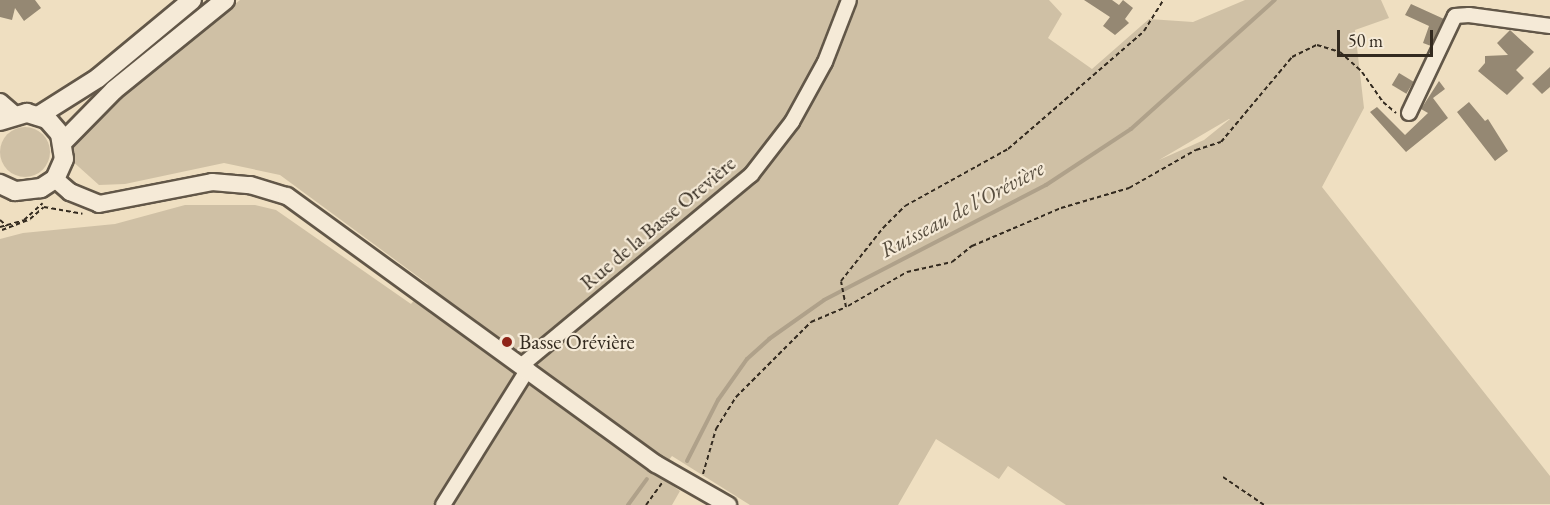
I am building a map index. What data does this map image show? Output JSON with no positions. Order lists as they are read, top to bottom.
{
  "streets": {
    "street": ["Rue de la Basse Orevière"]
  },
  "water": ["Ruisseau de l'Orévière"],
  "places": ["Basse Orévière"],
  "scale_bar": "50 m"
}
